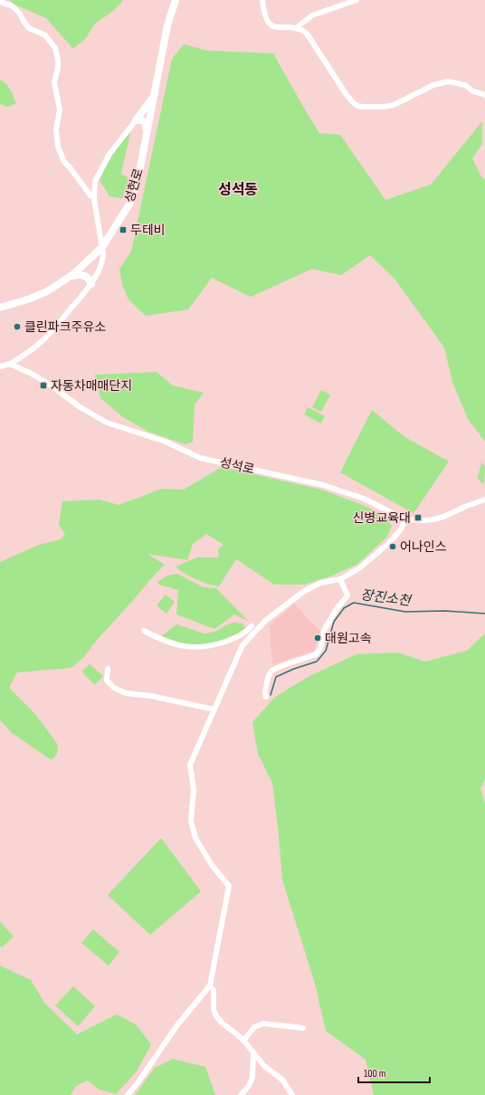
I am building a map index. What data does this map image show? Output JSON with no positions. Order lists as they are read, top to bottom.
{
  "streets": {
    "main road": ["성현로"],
    "street": ["성석로"]
  },
  "districts": ["성석동"],
  "water": ["장진소천"],
  "places": {
    "transit": ["두테비", "자동차매매단지", "신병교육대"],
    "other": ["클린파크주유소", "어나인스", "대원고속"]
  },
  "scale_bar": "100 m"
}
